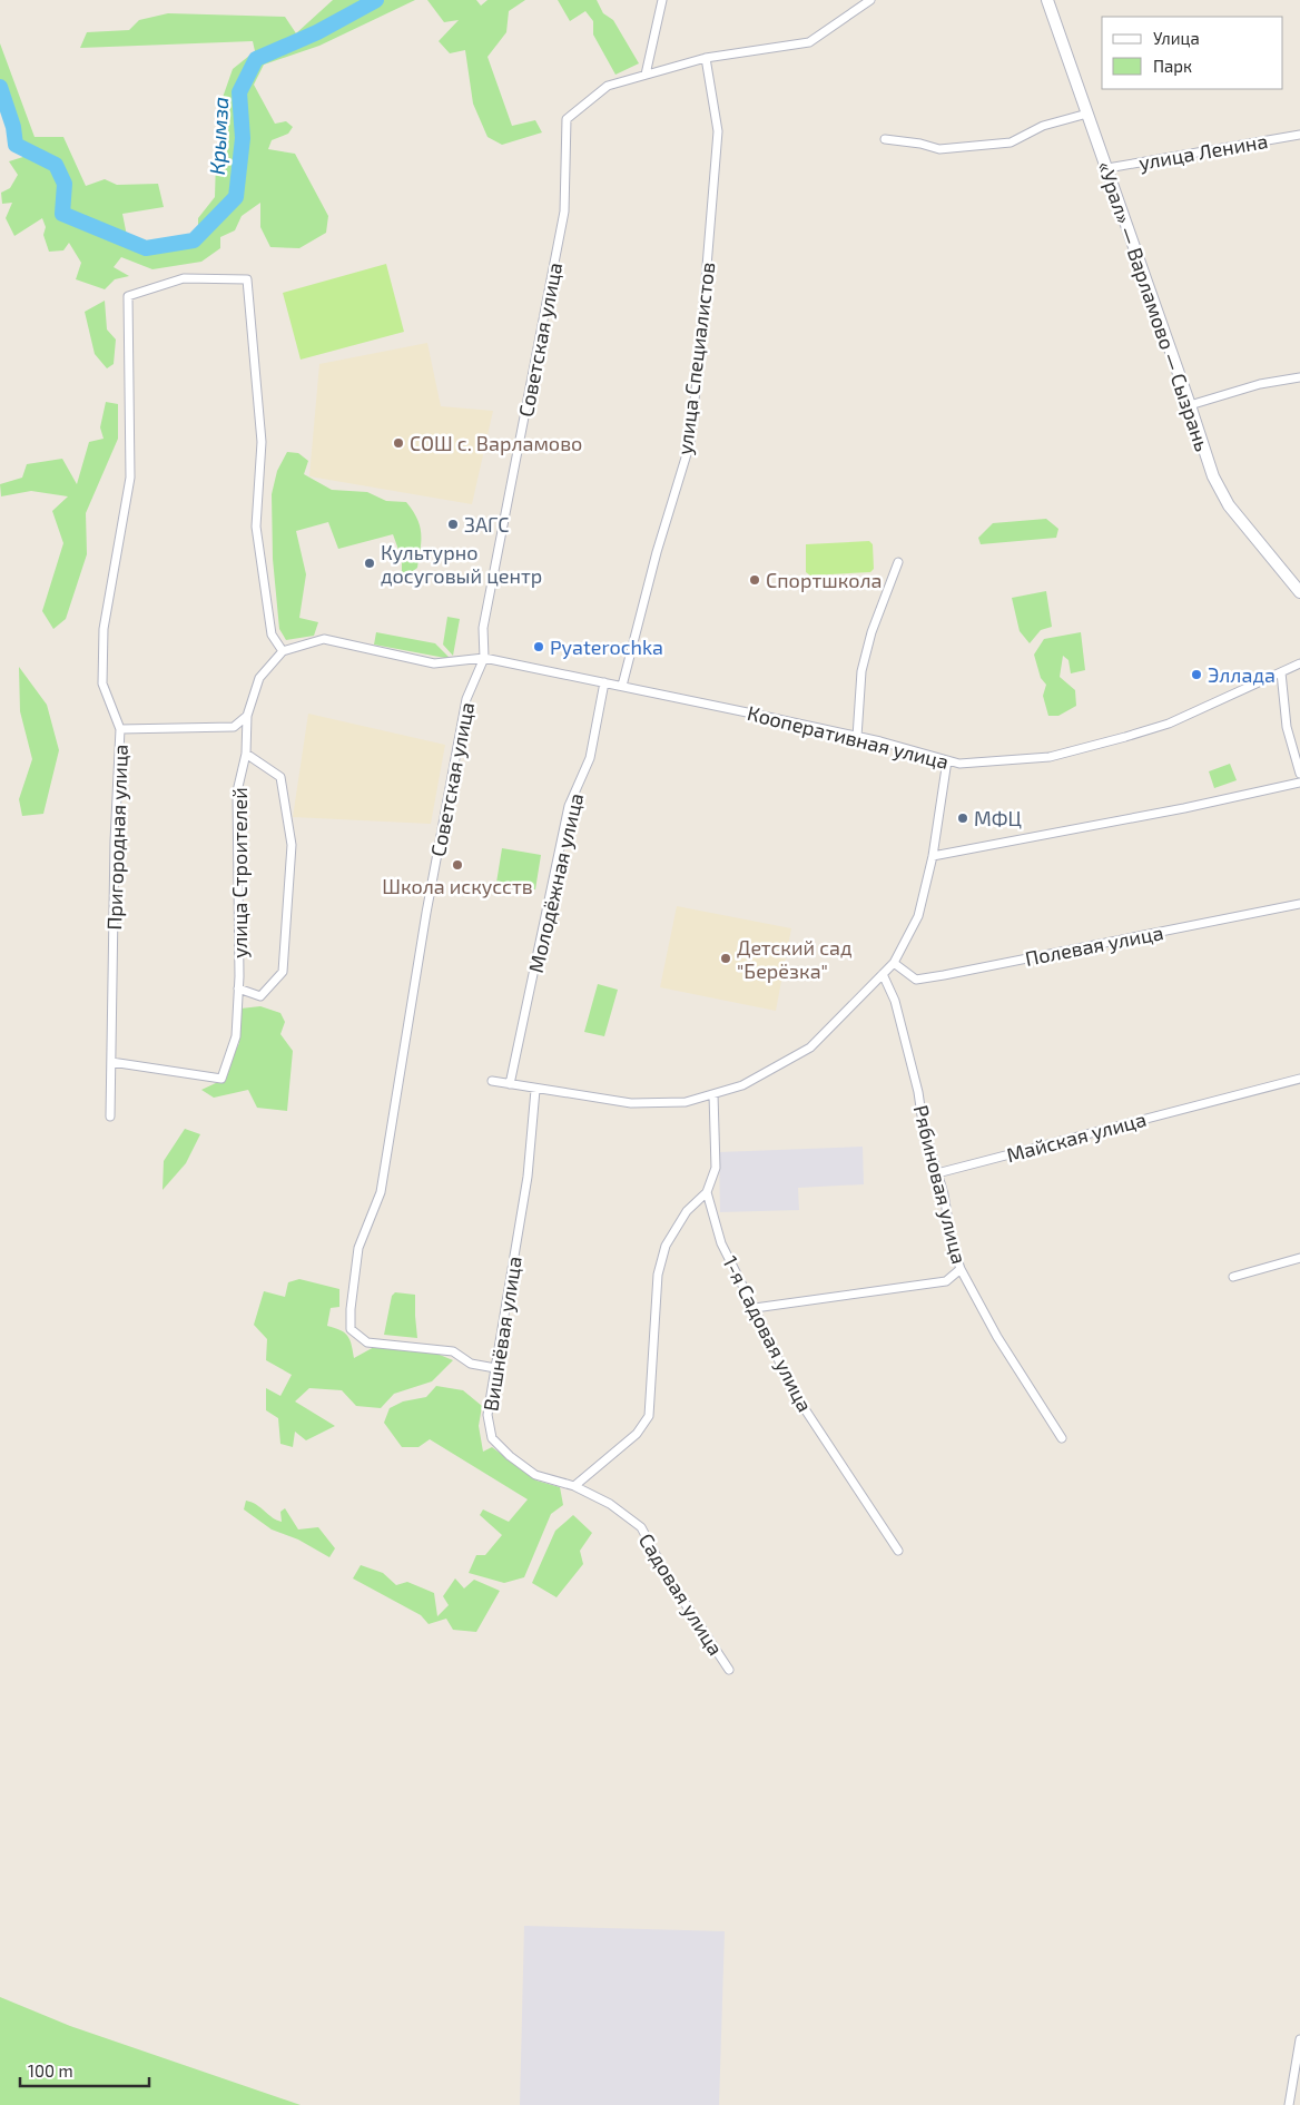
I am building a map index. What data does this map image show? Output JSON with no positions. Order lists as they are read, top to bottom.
{
  "streets": {
    "main road": ["«Урал» — Варламово — Сызрань"],
    "street": [
      "улица Ленина",
      "Советская улица",
      "улица Специалистов",
      "Кооперативная улица",
      "Пригородная улица",
      "улица Строителей",
      "Молодёжная улица",
      "Полевая улица",
      "Майская улица",
      "Рябиновая улица",
      "Вишнёвая улица",
      "1-я Садовая улица",
      "Садовая улица"
    ]
  },
  "crossings": [
    ["улица Ленина", "«Урал» — Варламово — Сызрань"],
    ["Советская улица", "Кооперативная улица"],
    ["Советская улица", "Вишнёвая улица"],
    ["улица Специалистов", "Кооперативная улица"],
    ["Кооперативная улица", "Пригородная улица"],
    ["Кооперативная улица", "улица Строителей"],
    ["Кооперативная улица", "Молодёжная улица"],
    ["Пригородная улица", "улица Строителей"],
    ["Майская улица", "Рябиновая улица"],
    ["Вишнёвая улица", "Садовая улица"]
  ],
  "water": ["Крымза"],
  "places": [
    "СОШ с. Варламово",
    "ЗАГС",
    "Культурно досуговый центр",
    "Спортшкола",
    "Pyaterochka",
    "Эллада",
    "МФЦ",
    "Школа искусств",
    "Детский сад \"Берёзка\""
  ],
  "legend": ["Улица", "Парк"],
  "scale_bar": "100 m"
}
